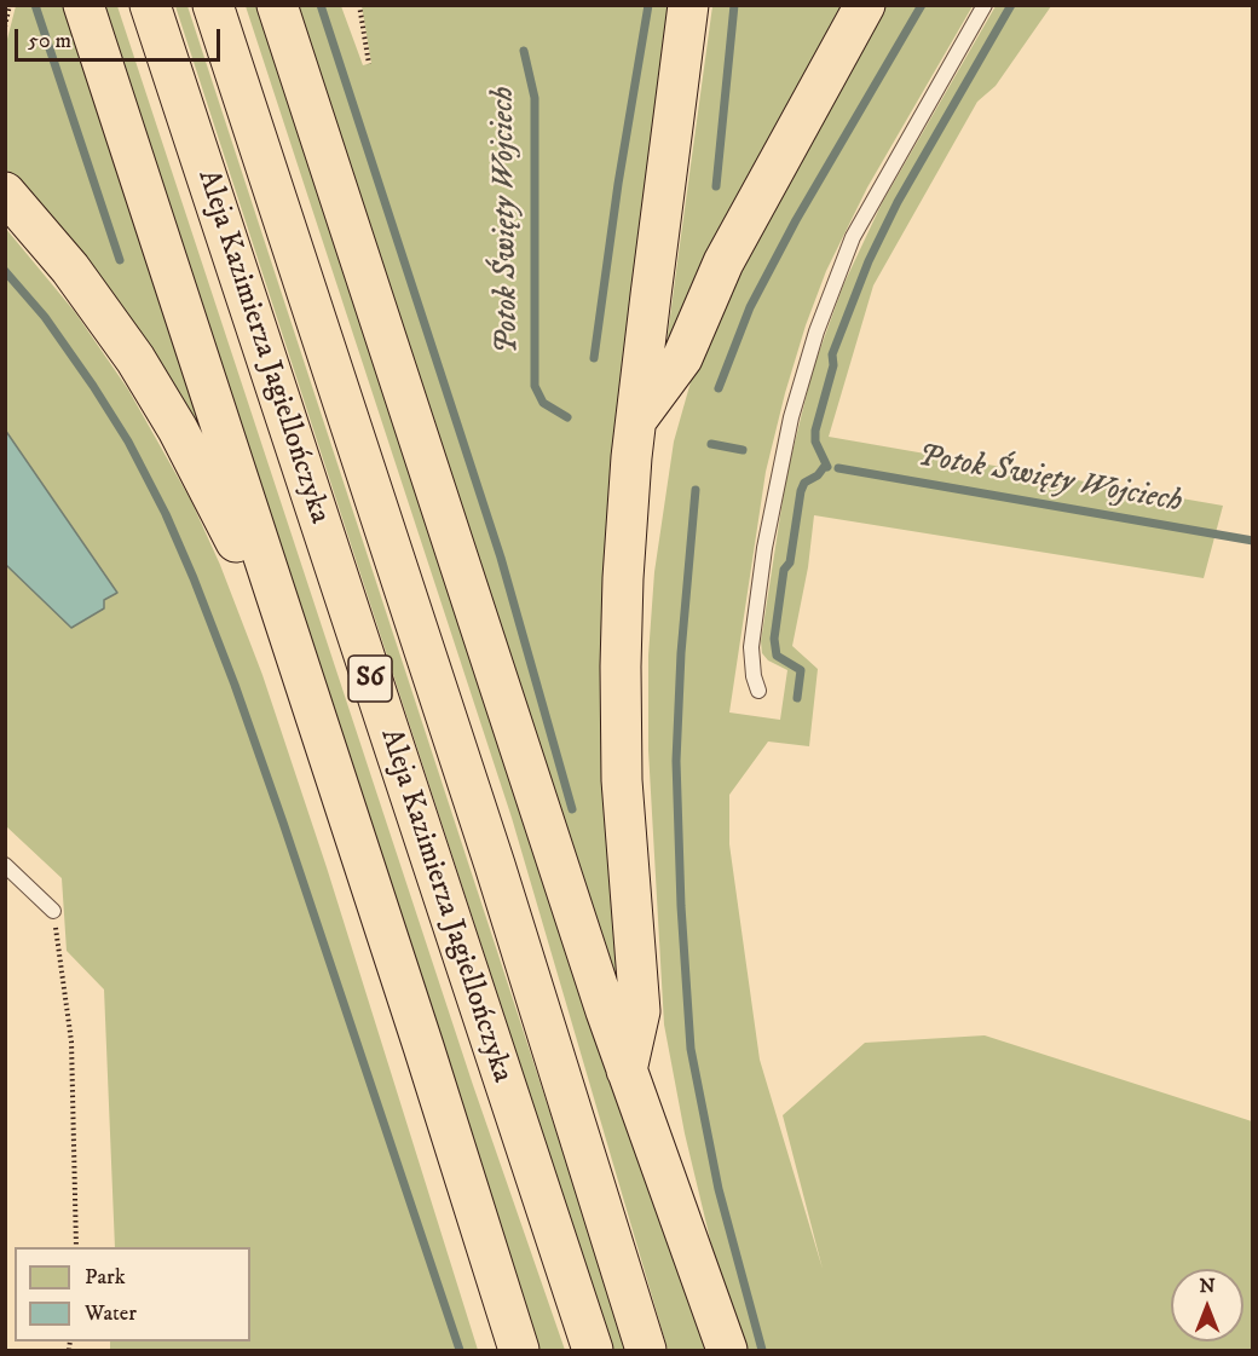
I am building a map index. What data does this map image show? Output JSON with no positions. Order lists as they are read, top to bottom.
{
  "streets": {
    "highway": ["Aleja Kazimierza Jagiellończyka", "S6"]
  },
  "water": ["Potok Święty Wojciech"],
  "legend": ["Park", "Water"],
  "scale_bar": "50 m",
  "north": "top"
}
